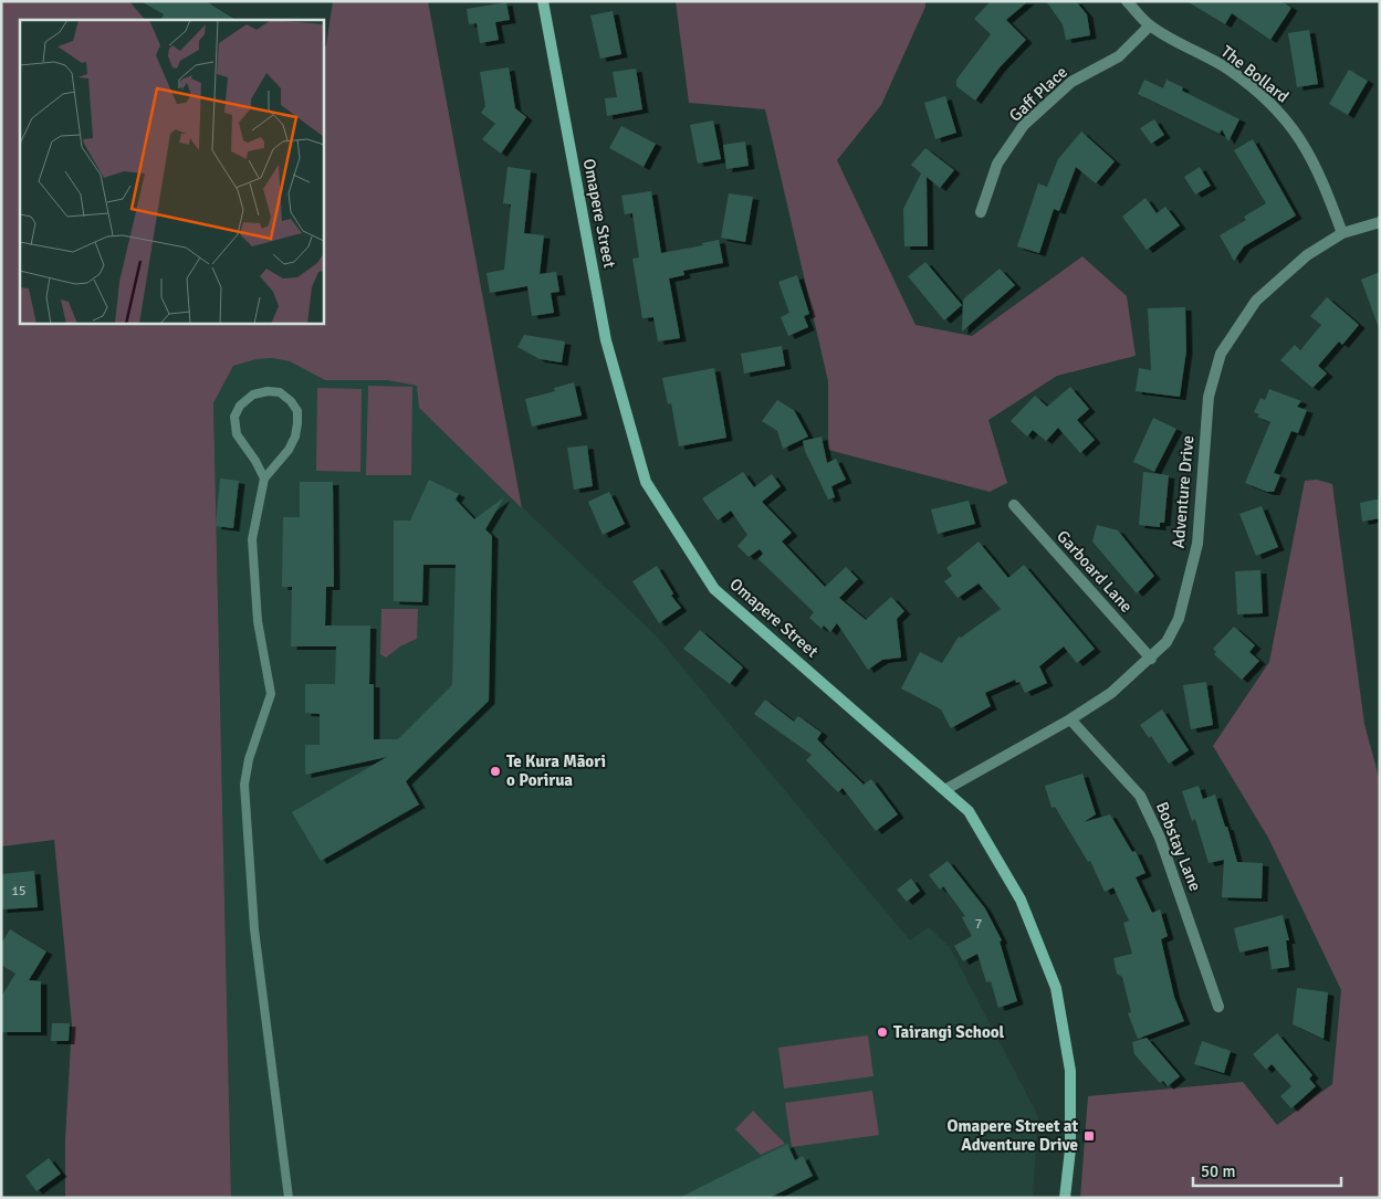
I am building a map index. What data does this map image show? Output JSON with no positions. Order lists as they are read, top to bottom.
{
  "streets": {
    "main road": ["Omapere Street"],
    "street": [
      "The Bollard",
      "Gaff Place",
      "Adventure Drive",
      "Garboard Lane",
      "Bobstay Lane"
    ]
  },
  "crossings": [
    ["The Bollard", "Gaff Place"],
    ["The Bollard", "Adventure Drive"],
    ["Omapere Street", "Adventure Drive"],
    ["Adventure Drive", "Garboard Lane"],
    ["Adventure Drive", "Bobstay Lane"]
  ],
  "places": {
    "other": ["Te Kura Māori o Porirua", "Tairangi School"],
    "transit": ["Omapere Street at Adventure Drive"]
  },
  "house_numbers": ["15", "7"],
  "scale_bar": "50 m"
}
